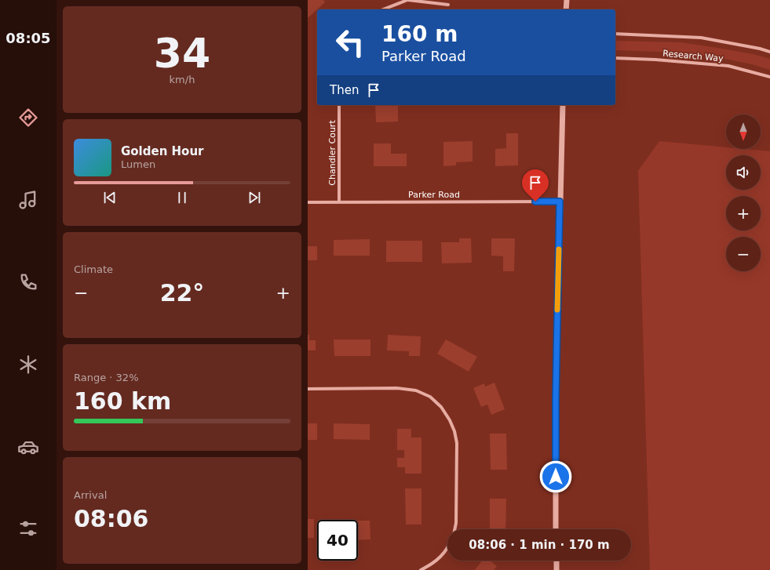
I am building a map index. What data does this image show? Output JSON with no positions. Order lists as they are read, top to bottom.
{
  "streets": {
    "street": ["Research Way", "Chandler Court", "Parker Road"]
  },
  "crossings": [
    ["Chandler Court", "Parker Road"]
  ],
  "north": "bottom",
  "page": {
    "tabs": "08:05",
    "tile": [
      ["34", "km/h"],
      "Climate",
      ["Range · 32%", "160 km"],
      ["Arrival", "08:06"]
    ],
    "turn": ["160 m", "Parker Road"],
    "then": "Then",
    "map_buttons": ["+", "−"],
    "song": ["Golden Hour", "Lumen"],
    "heat": ["−", "22°", "+"],
    "limit": "40",
    "trip": "08:06 · 1 min · 170 m"
  }
}
